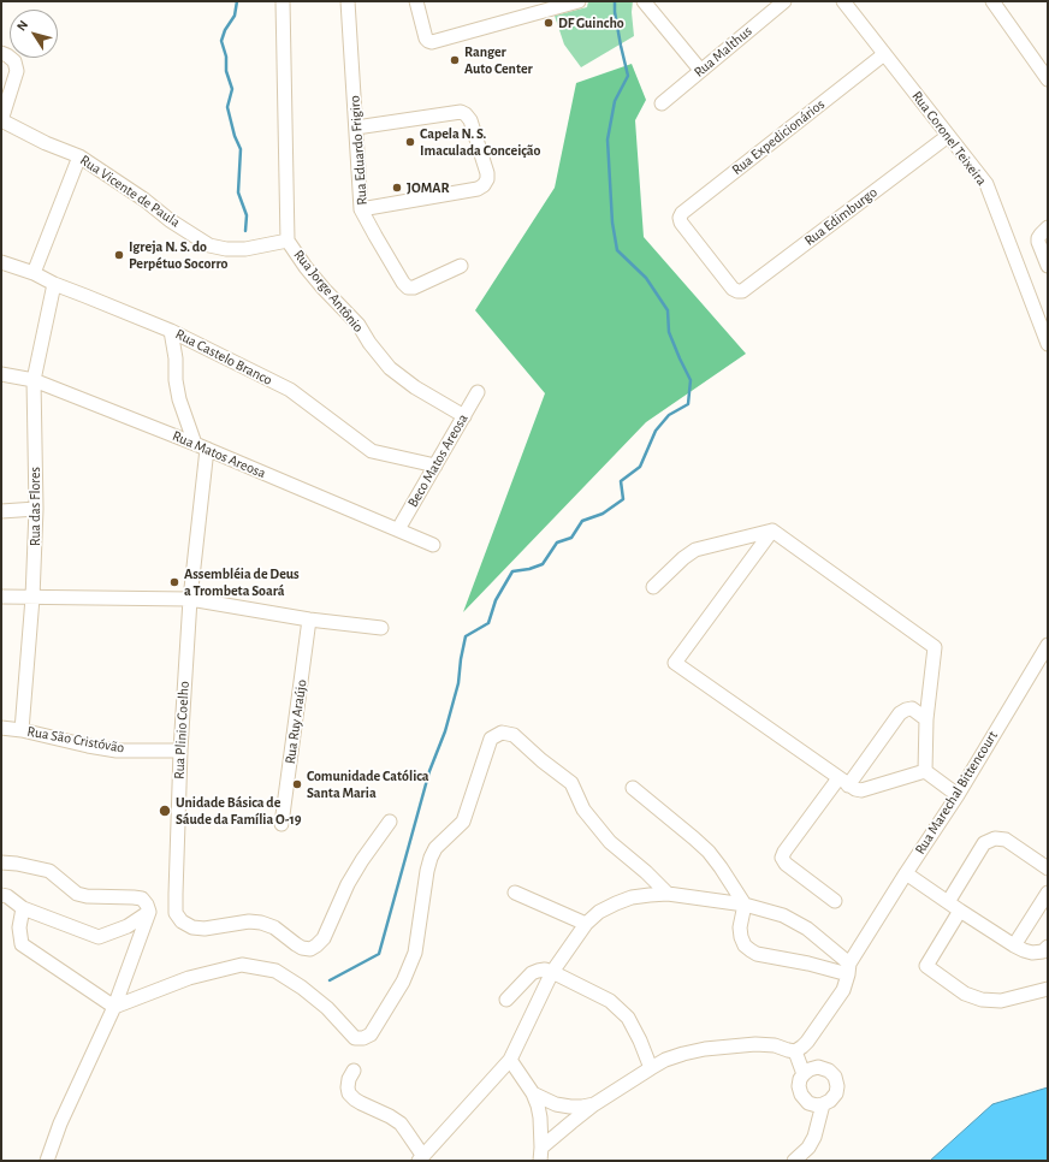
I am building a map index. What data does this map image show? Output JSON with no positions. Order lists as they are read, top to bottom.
{
  "streets": {
    "street": [
      "Rua Malthus",
      "Rua Expedicionários",
      "Rua Coronel Teixeira",
      "Rua Eduardo Frigiro",
      "Rua Vicente de Paula",
      "Rua Edimburgo",
      "Rua Jorge Antônio",
      "Rua Castelo Branco",
      "Rua Matos Areosa",
      "Beco Matos Areosa",
      "Rua das Flores",
      "Rua Ruy Araújo",
      "Rua Plinio Coelho",
      "Rua São Cristóvão",
      "Rua Marechal Bittencourt"
    ]
  },
  "crossings": [
    ["Rua Expedicionários", "Rua Coronel Teixeira"],
    ["Rua Expedicionários", "Rua Edimburgo"],
    ["Rua Coronel Teixeira", "Rua Edimburgo"],
    ["Rua Vicente de Paula", "Rua Jorge Antônio"],
    ["Rua Jorge Antônio", "Beco Matos Areosa"],
    ["Rua Castelo Branco", "Beco Matos Areosa"],
    ["Rua Castelo Branco", "Rua das Flores"],
    ["Rua Matos Areosa", "Beco Matos Areosa"],
    ["Rua Matos Areosa", "Rua das Flores"],
    ["Rua Matos Areosa", "Rua Plinio Coelho"],
    ["Rua das Flores", "Rua São Cristóvão"],
    ["Rua Plinio Coelho", "Rua São Cristóvão"]
  ],
  "places": [
    "DF Guincho",
    "Ranger Auto Center",
    "Capela N. S. Imaculada Conceição",
    "JOMAR",
    "Igreja N. S. do Perpétuo Socorro",
    "Assembléia de Deus a Trombeta Soará",
    "Comunidade Católica Santa Maria",
    "Unidade Básica de Sáude da Família O-19"
  ],
  "north": "top left"
}
